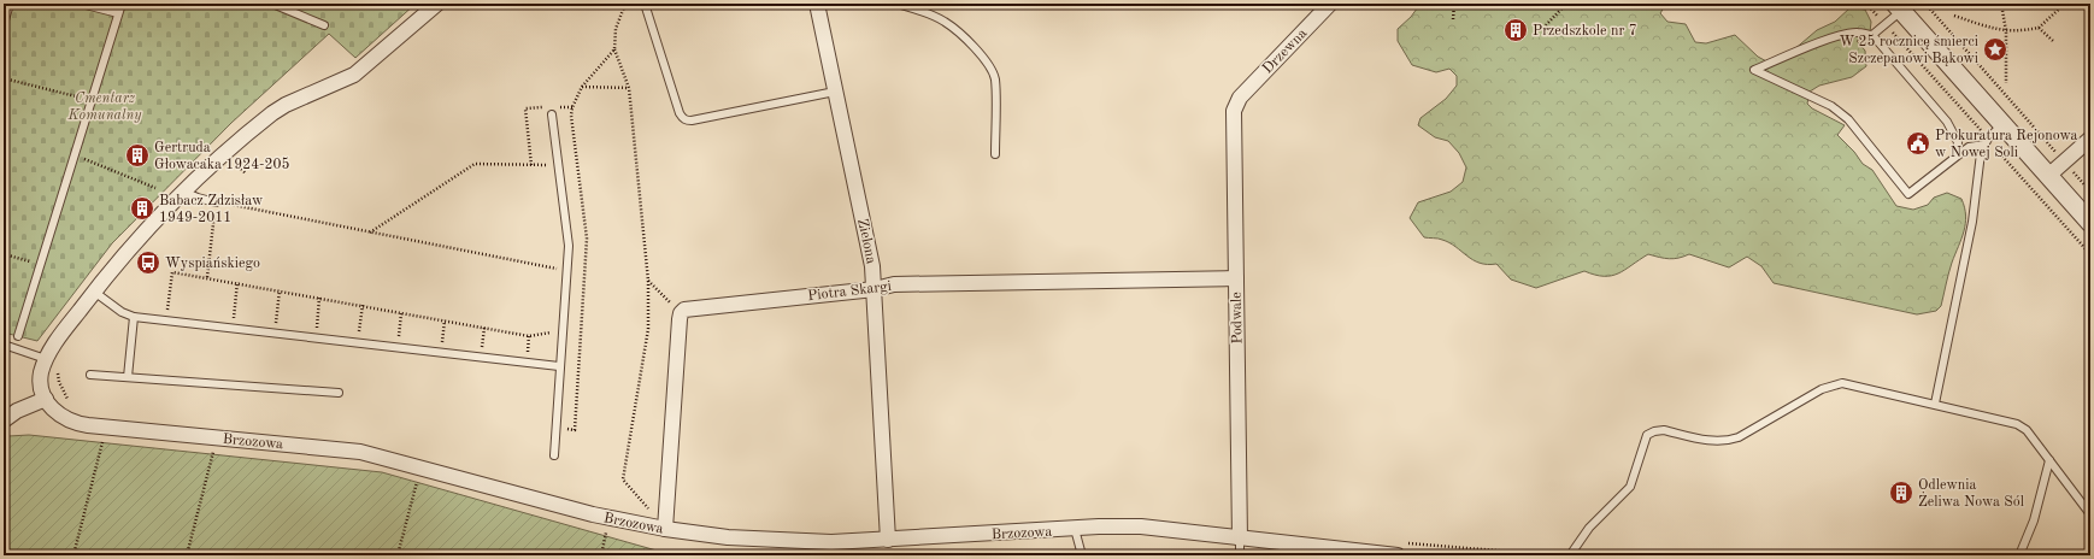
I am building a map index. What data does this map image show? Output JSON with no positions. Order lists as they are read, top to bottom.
{
  "streets": {
    "street": [
      "Drzewna",
      "Zielona",
      "Piotra Skargi",
      "Podwale",
      "Brzozowa"
    ]
  },
  "crossings": [
    ["Drzewna", "Podwale"],
    ["Zielona", "Piotra Skargi"],
    ["Zielona", "Brzozowa"],
    ["Piotra Skargi", "Podwale"],
    ["Piotra Skargi", "Brzozowa"],
    ["Podwale", "Brzozowa"]
  ],
  "parks": ["Cmentarz Komunalny"],
  "places": {
    "building": [
      "Przedszkole nr 7",
      "Gertruda Głowacaka 1924-205",
      "Babacz Zdzisław 1949-2011",
      "Odlewnia Żeliwa Nowa Sól"
    ],
    "place": ["W 25 rocznicę śmierci Szczepanowi Bąkowi"],
    "public building": ["Prokuratura Rejonowa w Nowej Soli"],
    "bus stop": ["Wyspiańskiego"]
  }
}
